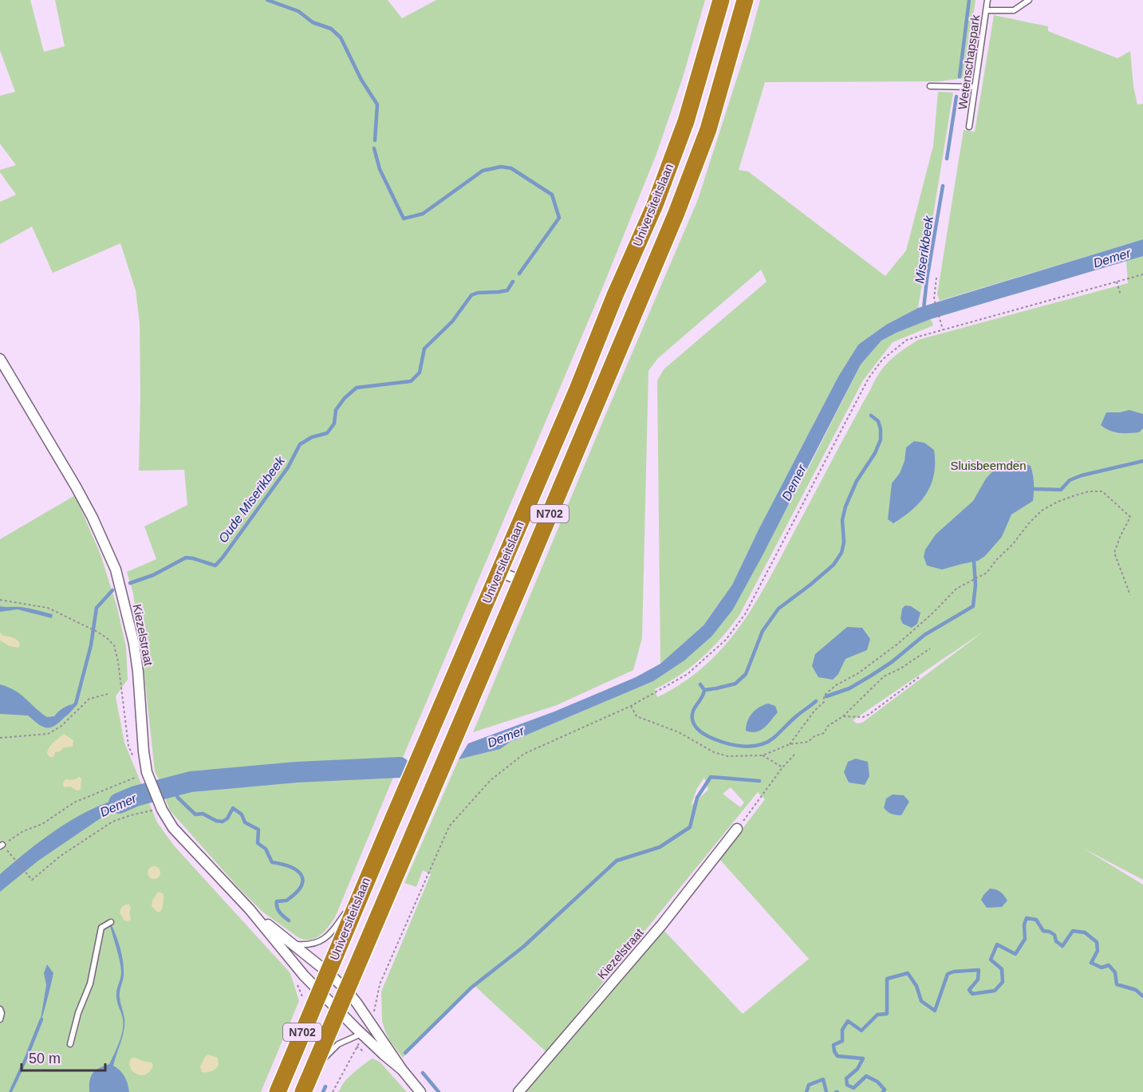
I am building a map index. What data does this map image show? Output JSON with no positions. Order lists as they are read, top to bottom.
{
  "streets": {
    "highway": ["Universiteitslaan", "N702"],
    "street": ["Kiezelstraat"],
    "lane": ["Wetenschapspark"]
  },
  "crossings": [
    ["Universiteitslaan", "Kiezelstraat"]
  ],
  "water": ["Miserikbeek", "Demer", "Oude Miserikbeek"],
  "parks": ["Sluisbeemden"],
  "scale_bar": "50 m"
}
